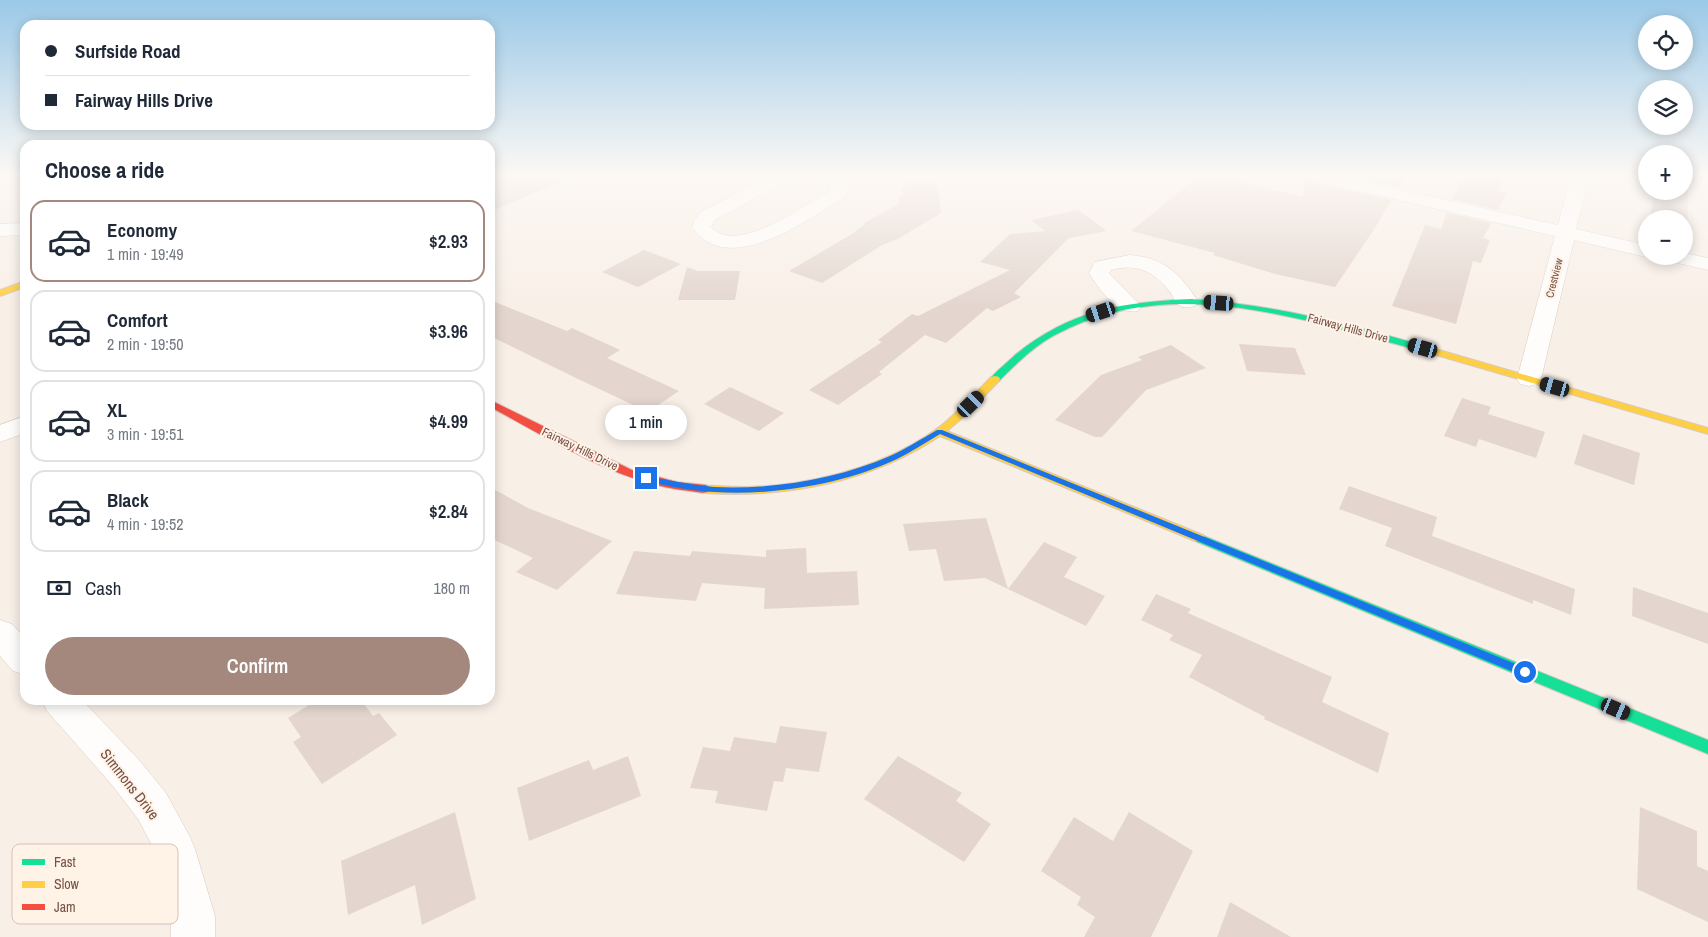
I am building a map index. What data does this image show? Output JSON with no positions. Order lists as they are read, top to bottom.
{
  "streets": {
    "street": ["Crestview", "Fairway Hills Drive", "Simmons Drive"]
  },
  "crossings": [
    ["Crestview", "Fairway Hills Drive"]
  ],
  "legend": ["Fast", "Slow", "Jam"],
  "page": {
    "map_buttons": ["+", "−"],
    "banner": ["Surfside Road", "Fairway Hills Drive"],
    "heading": "Choose a ride",
    "list": [
      {
        "name": "Economy",
        "note": "1 min · 19:49",
        "value": "$2.93"
      },
      {
        "name": "Comfort",
        "note": "2 min · 19:50",
        "value": "$3.96"
      },
      {
        "name": "XL",
        "note": "3 min · 19:51",
        "value": "$4.99"
      },
      {
        "name": "Black",
        "note": "4 min · 19:52",
        "value": "$2.84"
      }
    ],
    "bubble": "1 min",
    "pay": ["Cash", "180 m"],
    "buttons": "Confirm"
  }
}
